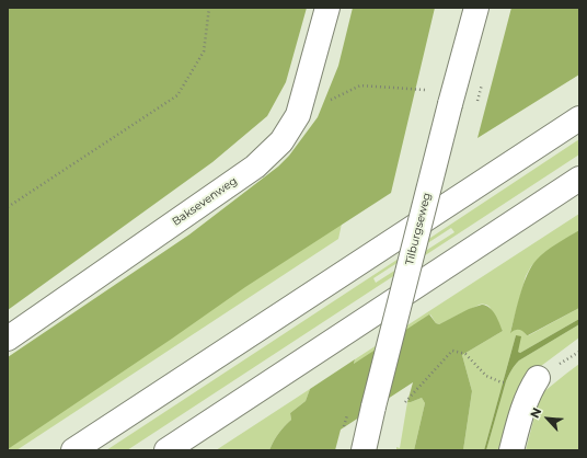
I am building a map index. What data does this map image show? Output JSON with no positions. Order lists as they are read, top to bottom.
{
  "streets": {
    "main road": ["Baksevenweg", "Tilburgseweg"]
  },
  "north": "top left"
}
